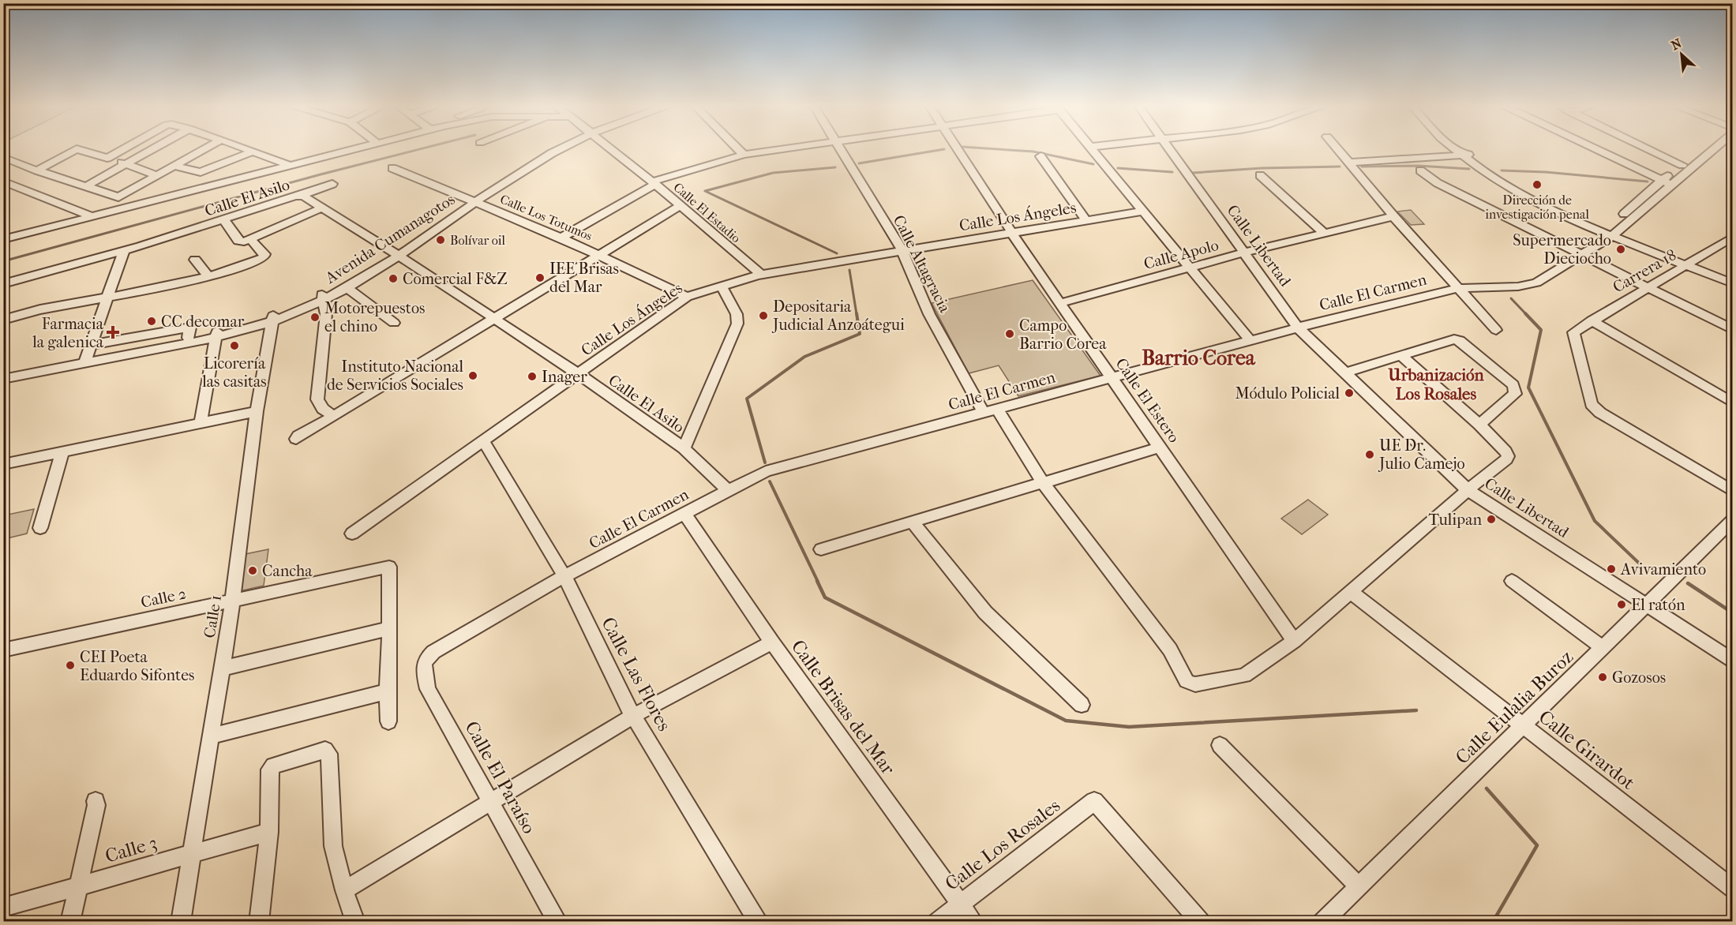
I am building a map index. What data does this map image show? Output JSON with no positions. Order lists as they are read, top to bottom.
{
  "streets": {
    "street": [
      "Calle El Asilo",
      "Calle El Estadio",
      "Calle Los Ángeles",
      "Calle Los Totumos",
      "Avenida Cumanagotos",
      "Calle Libertad",
      "Calle Apolo",
      "Calle Altagracia",
      "Carrera 18",
      "Calle El Carmen",
      "Calle El Estero",
      "Calle 2",
      "Calle 1",
      "Calle Las Flores",
      "Calle Brisas del Mar",
      "Calle Eulalia Buroz",
      "Calle Girardot",
      "Calle El Paraíso",
      "Calle Los Rosales",
      "Calle 3"
    ]
  },
  "crossings": [
    ["Calle El Asilo", "Calle Los Ángeles"],
    ["Calle El Asilo", "Avenida Cumanagotos"],
    ["Calle El Asilo", "Calle El Carmen"],
    ["Calle El Estadio", "Calle Los Ángeles"],
    ["Calle Los Ángeles", "Calle Los Totumos"],
    ["Calle Los Ángeles", "Calle Altagracia"],
    ["Calle Los Ángeles", "Calle El Estero"],
    ["Calle Los Ángeles", "Calle Las Flores"],
    ["Calle Los Totumos", "Avenida Cumanagotos"],
    ["Avenida Cumanagotos", "Calle 1"],
    ["Calle Libertad", "Calle Apolo"],
    ["Calle Libertad", "Calle Altagracia"],
    ["Calle Libertad", "Calle El Carmen"],
    ["Calle Libertad", "Calle Eulalia Buroz"],
    ["Calle Apolo", "Calle El Estero"],
    ["Calle Altagracia", "Calle El Carmen"],
    ["Calle Altagracia", "Calle El Estero"],
    ["Calle Altagracia", "Calle Girardot"],
    ["Calle El Carmen", "Calle El Estero"],
    ["Calle El Carmen", "Calle Las Flores"],
    ["Calle El Carmen", "Calle Brisas del Mar"],
    ["Calle El Carmen", "Calle El Paraíso"],
    ["Calle 2", "Calle 1"],
    ["Calle 1", "Calle 3"],
    ["Calle Brisas del Mar", "Calle Los Rosales"],
    ["Calle Eulalia Buroz", "Calle Girardot"]
  ],
  "districts": ["Barrio Corea", "Urbanización Los Rosales"],
  "places": {
    "other": [
      "Dirección de investigación penal",
      "Bolívar oil",
      "Supermercado Dieciocho",
      "IEE Brisas del Mar",
      "Comercial F&Z",
      "Depositaria Judicial Anzoátegui",
      "Motorepuestos el chino",
      "CC decomar",
      "Campo Barrio Corea",
      "Licorería las casitas",
      "Instituto Nacional de Servicios Sociales",
      "Inager",
      "Módulo Policial",
      "UE Dr. Julio Camejo",
      "Tulipan",
      "Avivamiento",
      "Cancha",
      "El ratón",
      "CEI Poeta Eduardo Sifontes",
      "Gozosos"
    ],
    "health": ["Farmacia la galenica"]
  },
  "north": "top left"
}
